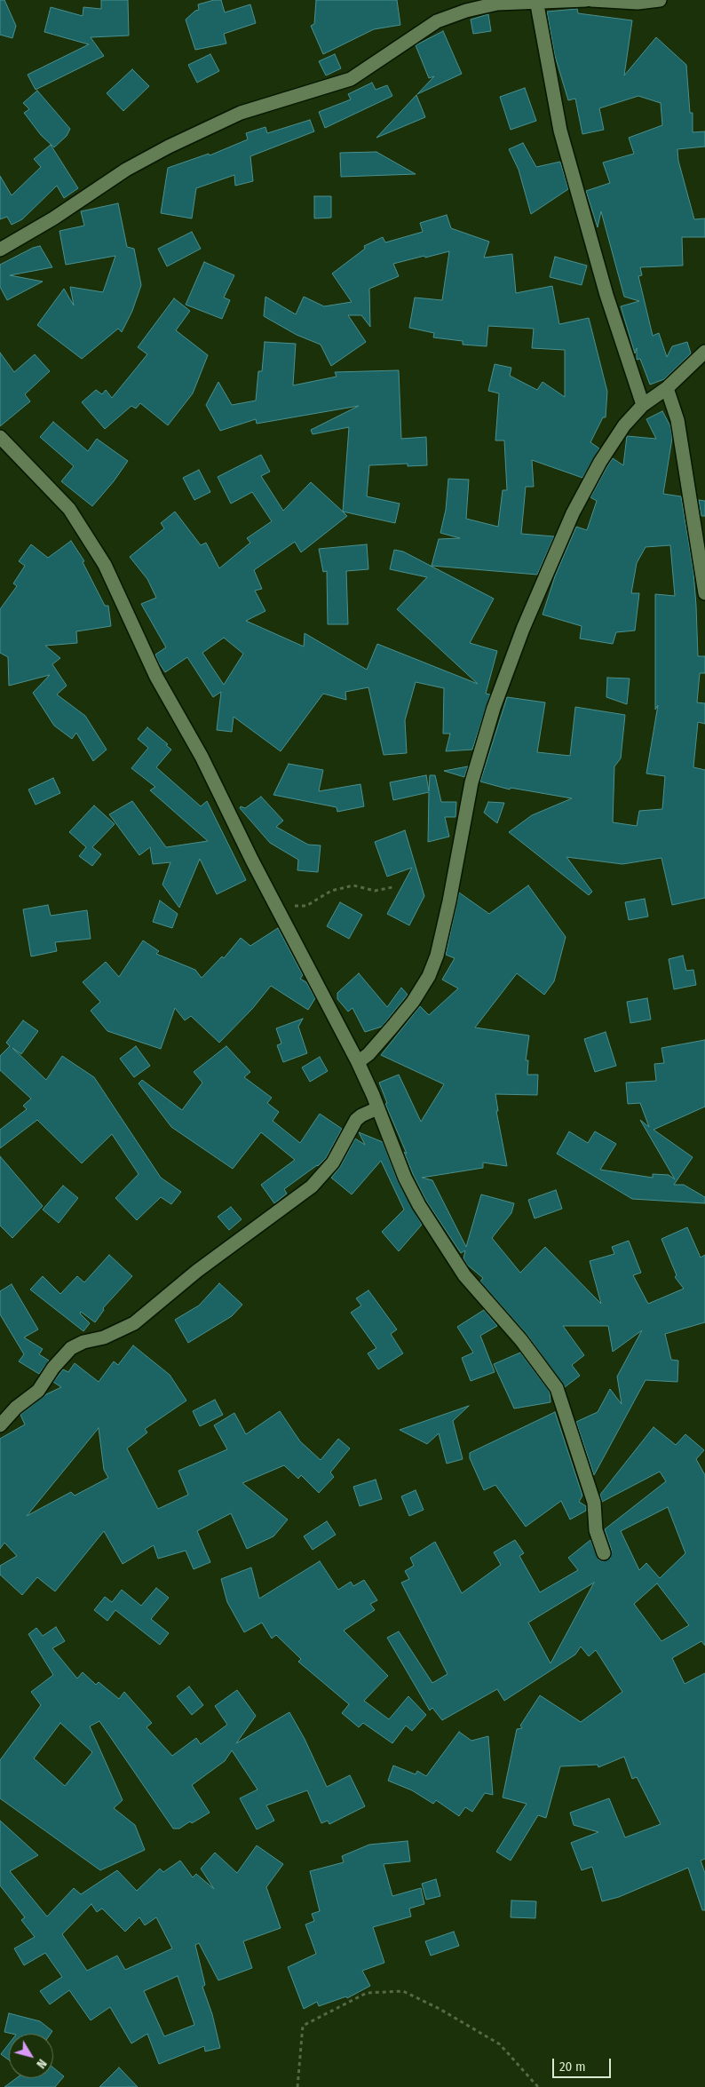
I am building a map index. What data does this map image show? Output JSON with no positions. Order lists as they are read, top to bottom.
{
  "scale_bar": "20 m",
  "north": "bottom right"
}
